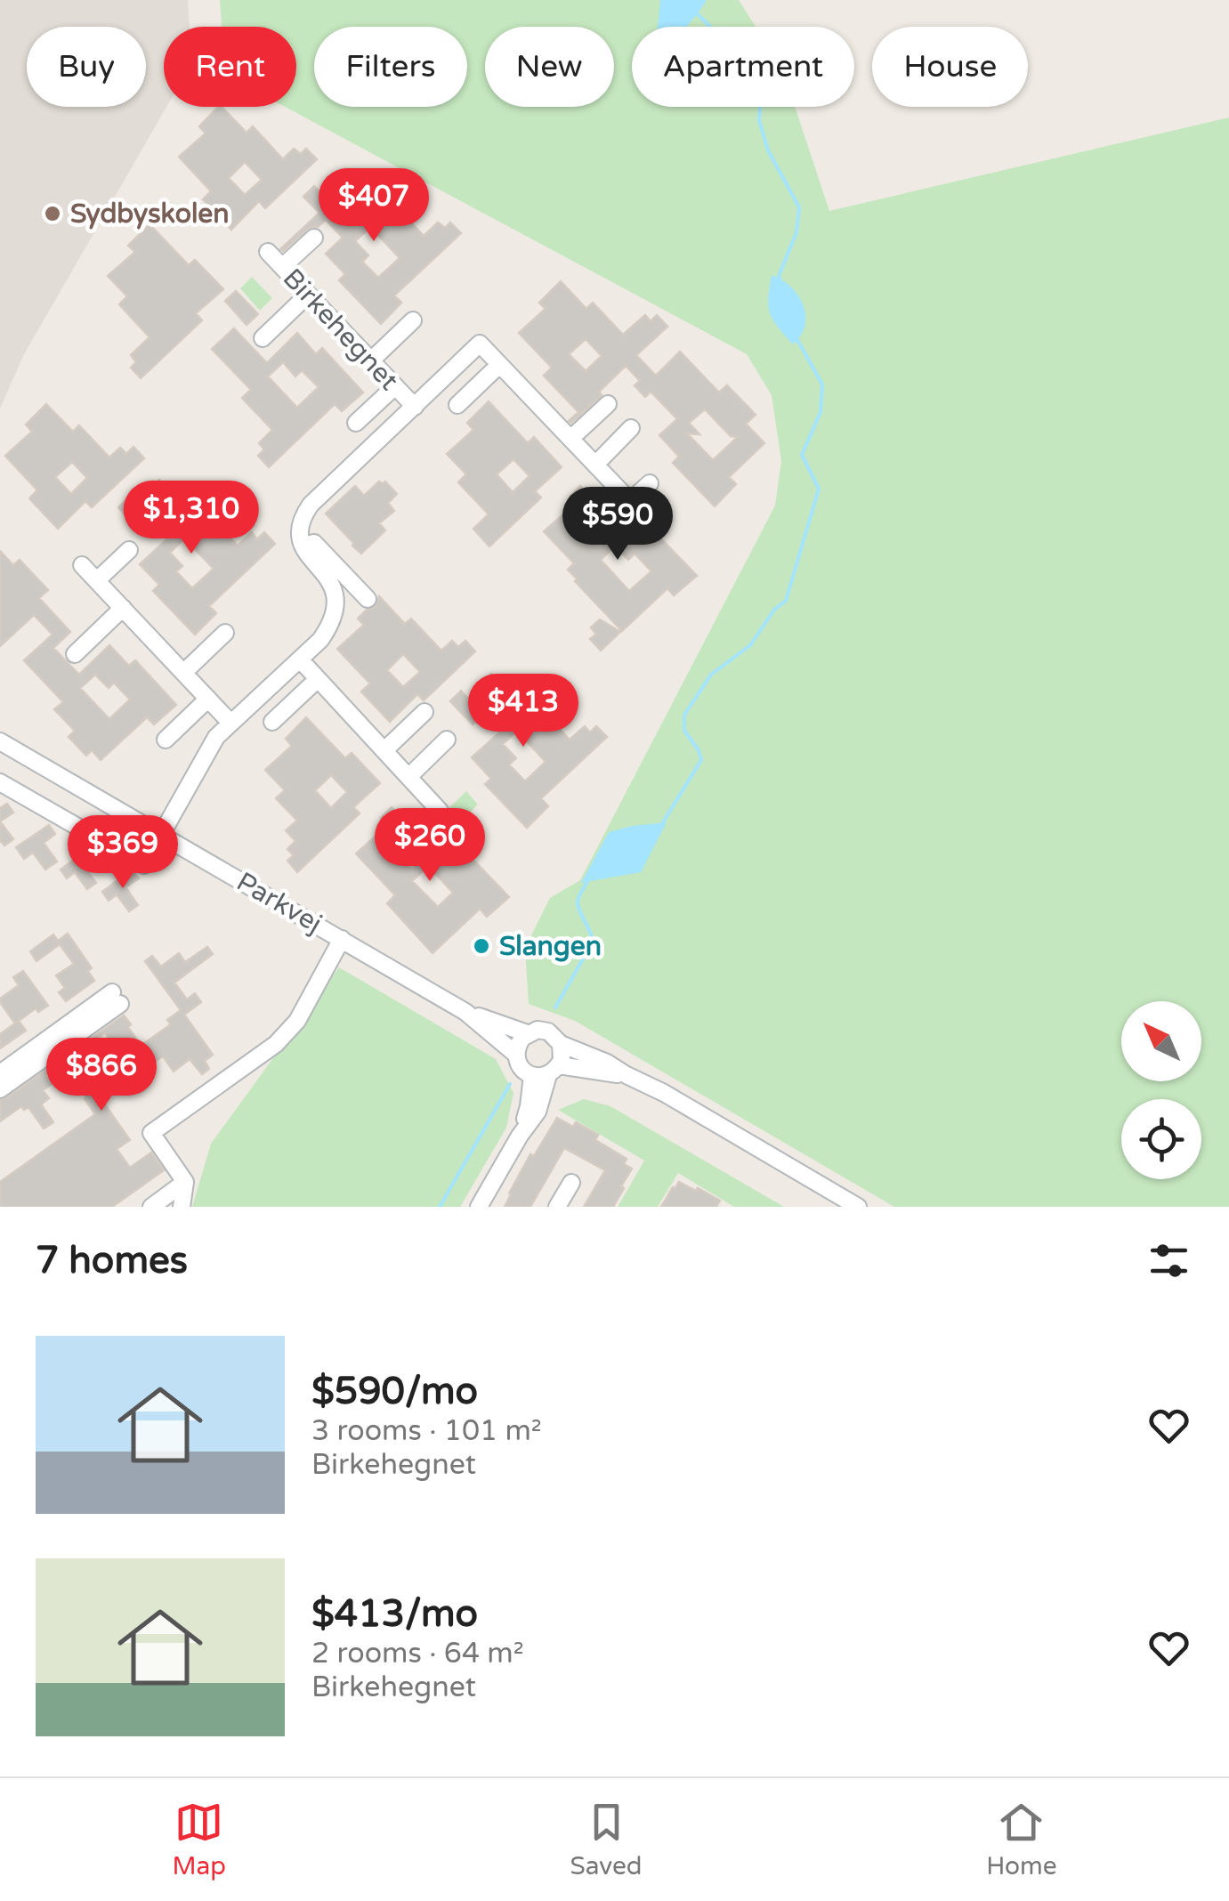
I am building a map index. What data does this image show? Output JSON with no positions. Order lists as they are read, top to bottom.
{
  "streets": {
    "street": ["Birkehegnet", "Parkvej"]
  },
  "places": ["Sydbyskolen", "Slangen"],
  "north": "top left",
  "page": {
    "chip": [
      "Buy",
      "Rent",
      "Filters",
      "New",
      "Apartment",
      "House"
    ],
    "price": [
      "$407",
      "$1,310",
      "$590",
      "$413",
      "$260",
      "$369",
      "$866"
    ],
    "heading": "7 homes",
    "list": [
      {
        "name": "$590/mo",
        "note": "3 rooms · 101 m² · Birkehegnet"
      },
      {
        "name": "$413/mo",
        "note": "2 rooms · 64 m² · Birkehegnet"
      }
    ],
    "tabs": ["Map", "Saved", "Home"]
  }
}
